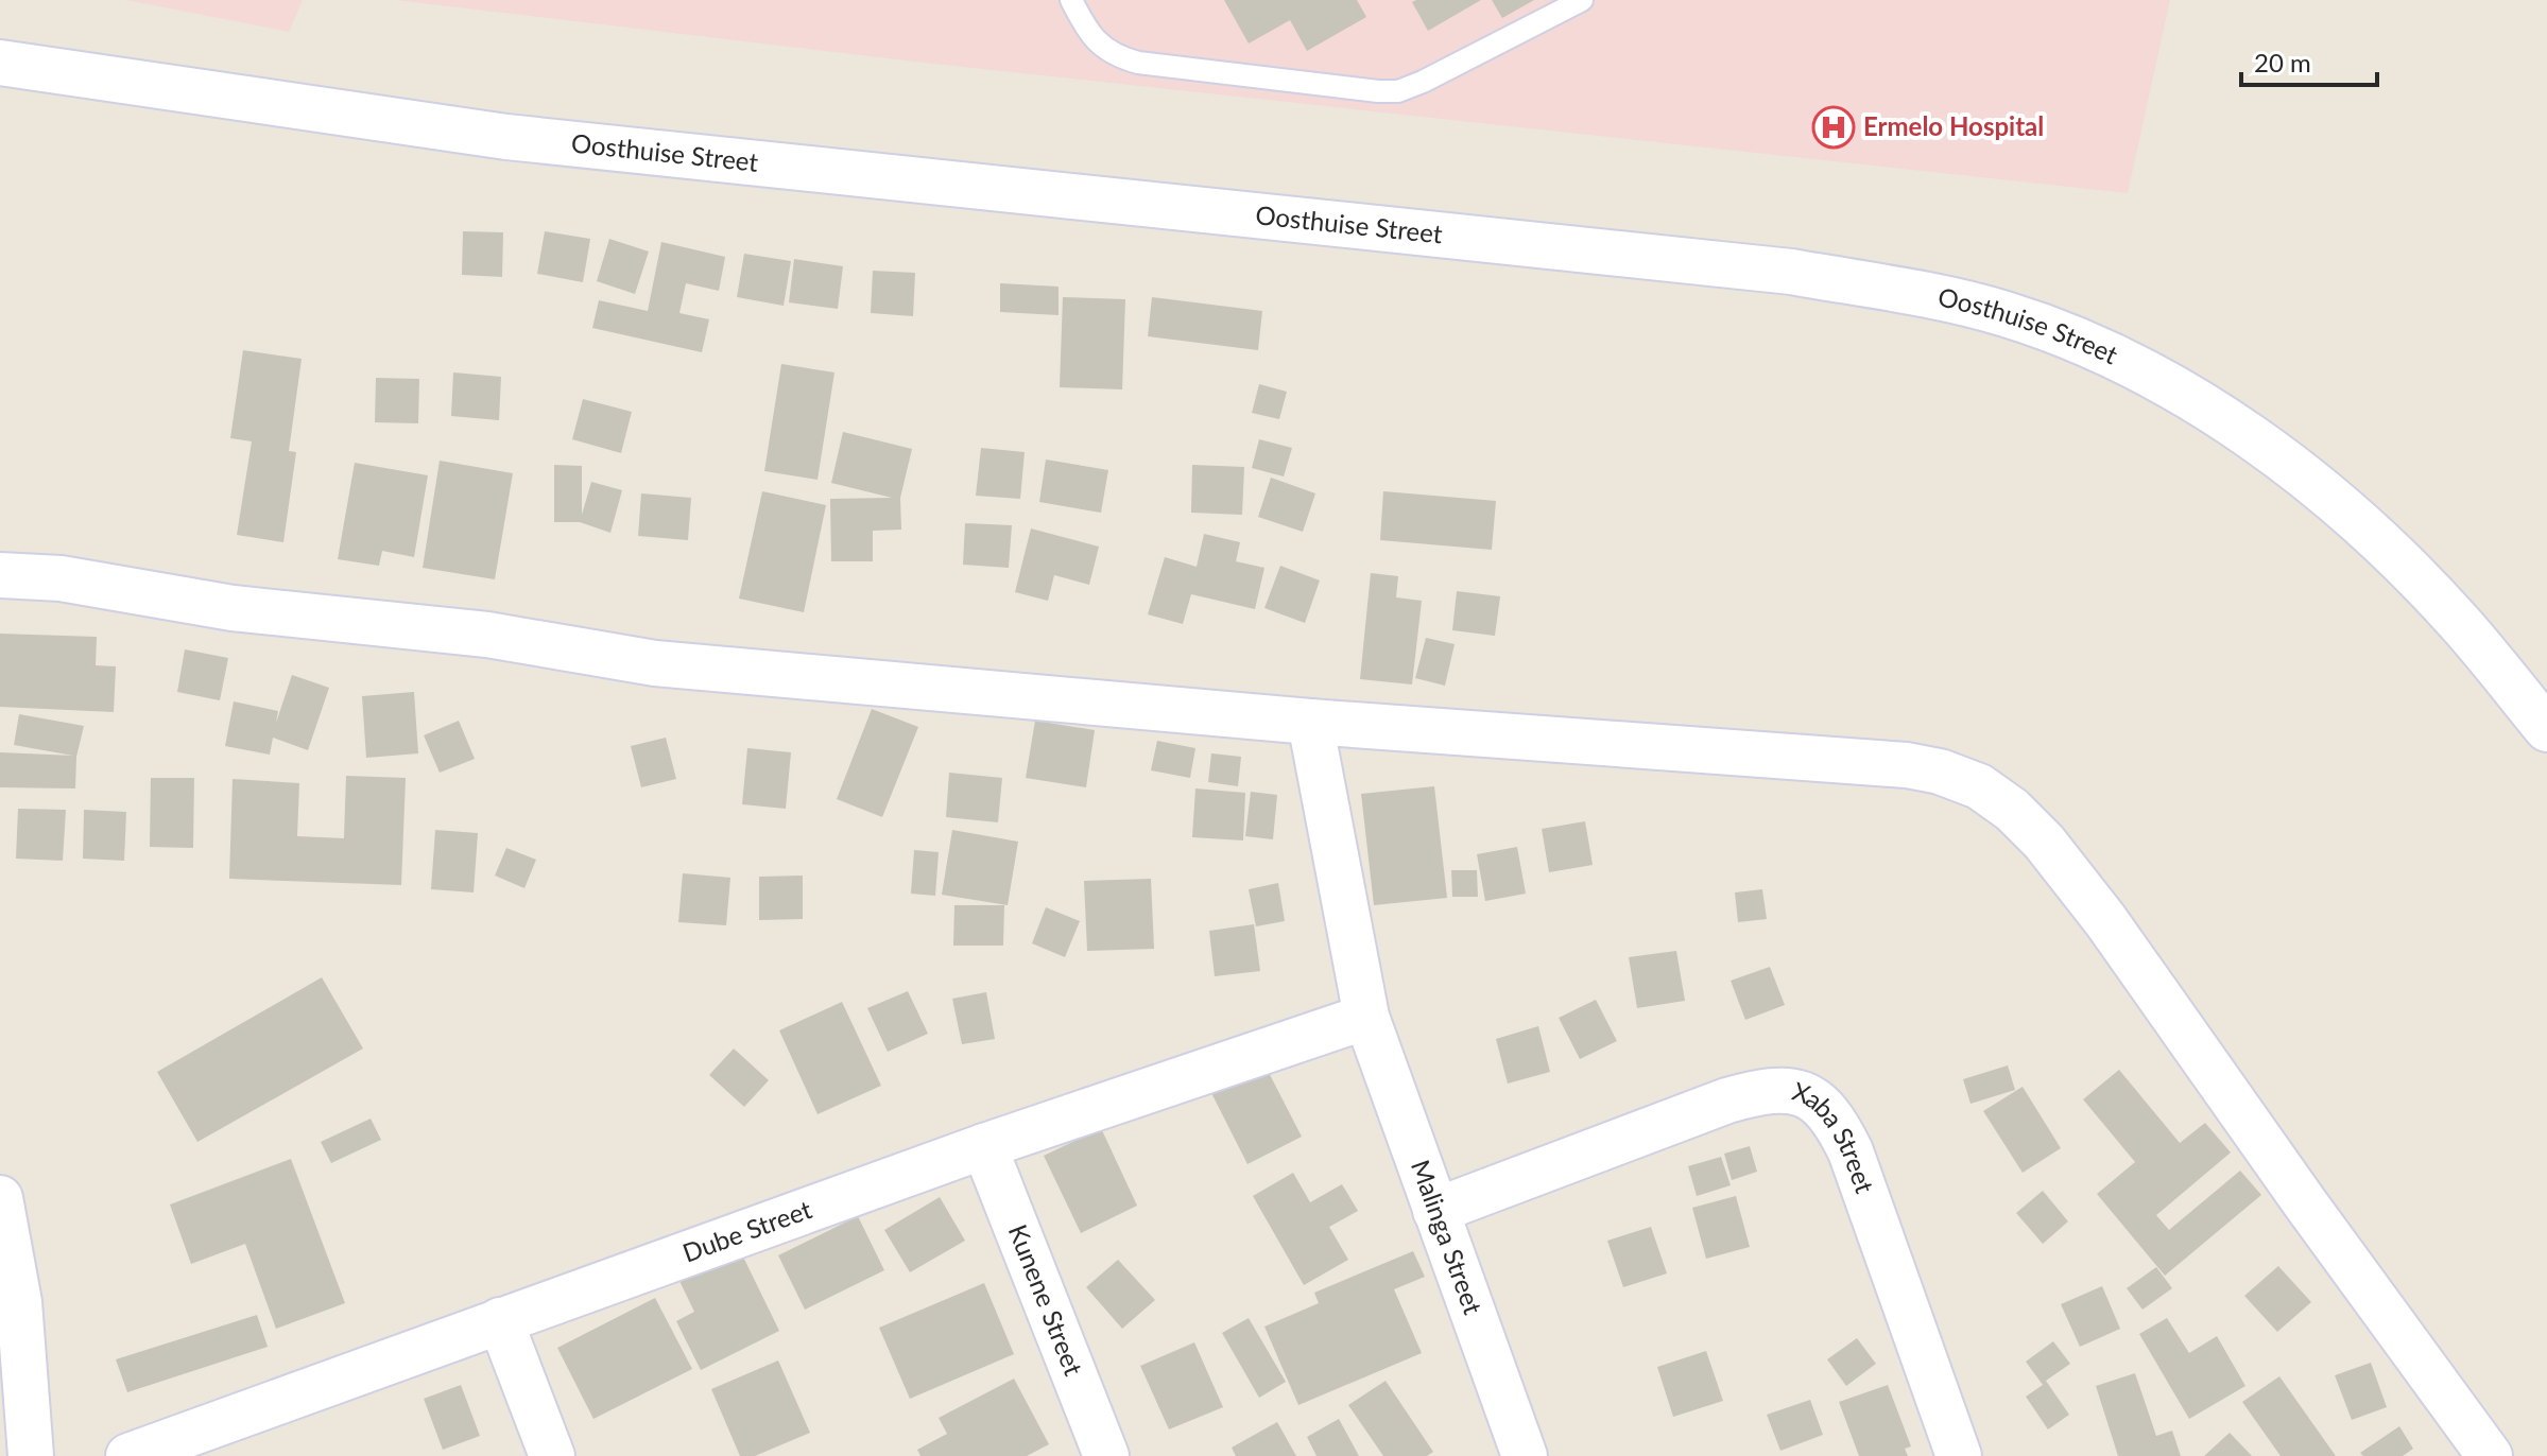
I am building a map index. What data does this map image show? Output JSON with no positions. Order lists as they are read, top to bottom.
{
  "streets": {
    "street": [
      "Oosthuise Street",
      "Xaba Street",
      "Dube Street",
      "Malinga Street",
      "Kunene Street"
    ]
  },
  "crossings": [
    ["Xaba Street", "Malinga Street"],
    ["Dube Street", "Malinga Street"],
    ["Dube Street", "Kunene Street"]
  ],
  "places": {
    "hospital": ["Ermelo Hospital"]
  },
  "scale_bar": "20 m"
}
